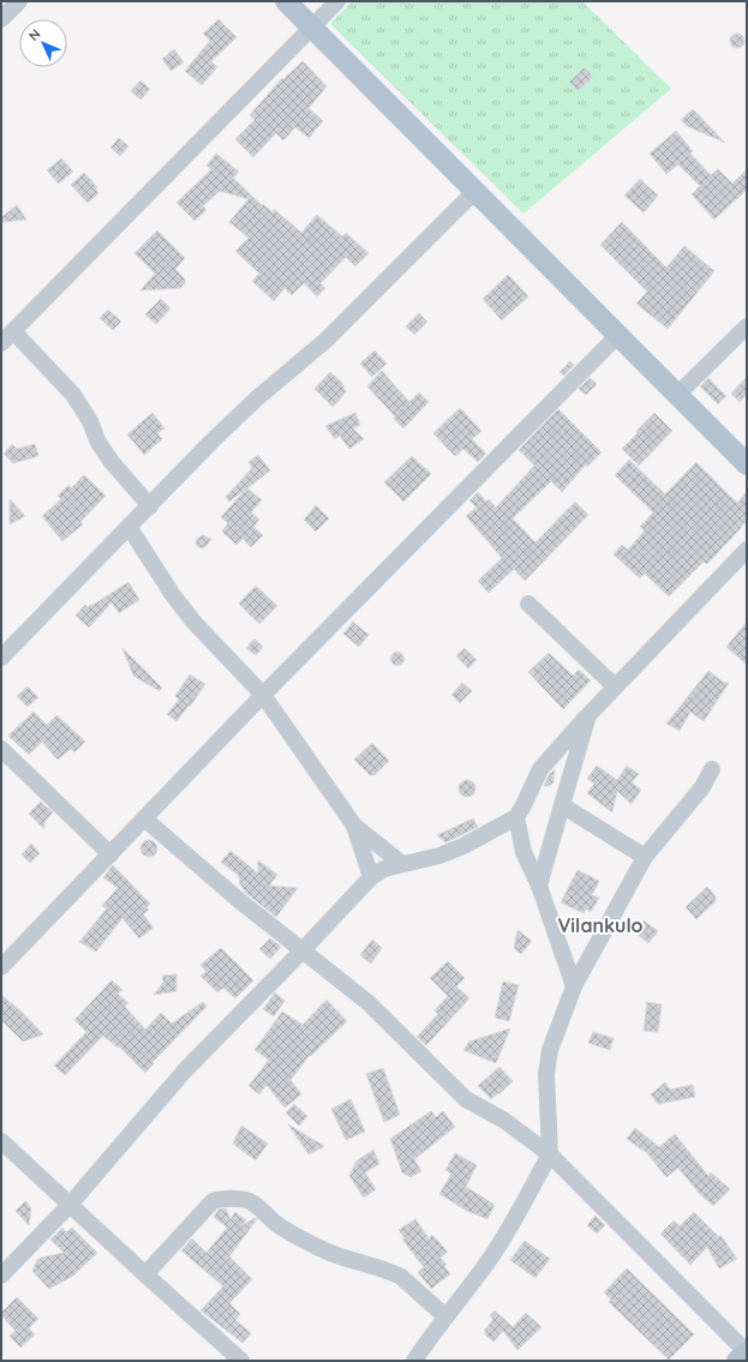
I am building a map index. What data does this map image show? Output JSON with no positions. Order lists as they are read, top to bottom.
{
  "districts": ["Vilankulo"],
  "north": "top left"
}
